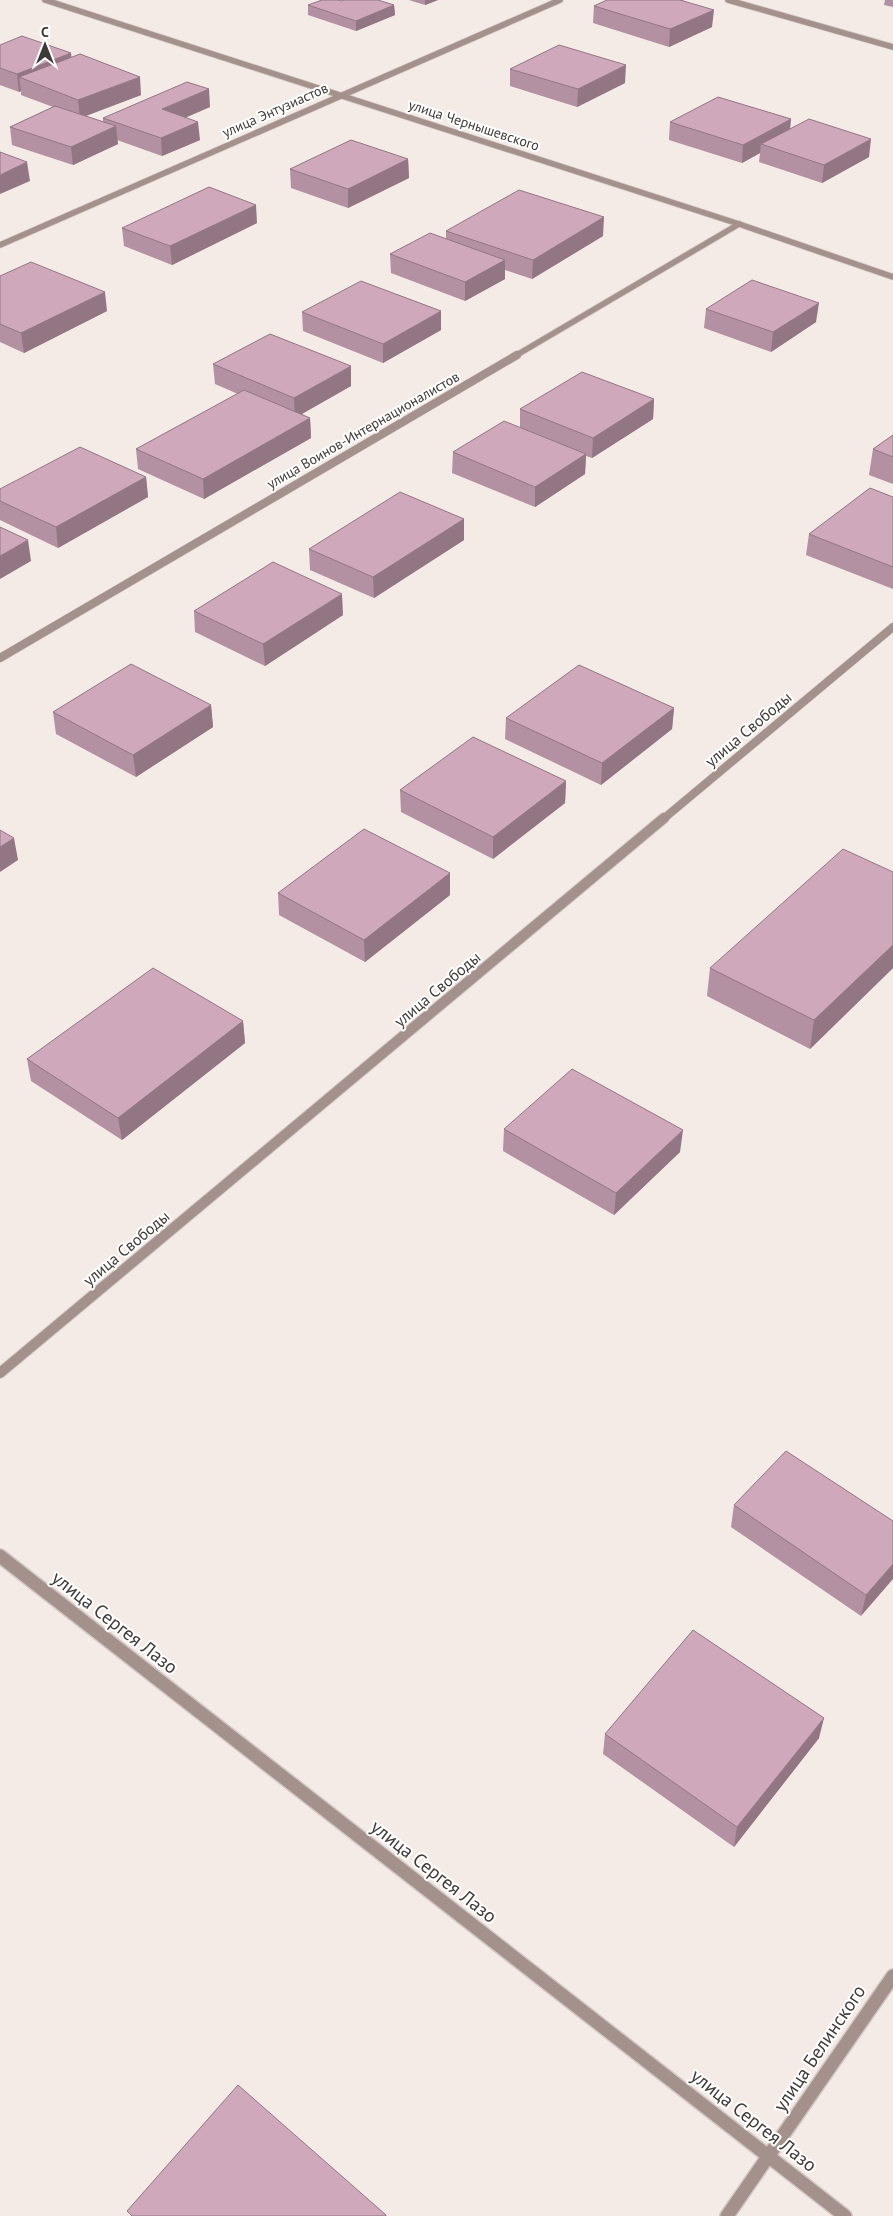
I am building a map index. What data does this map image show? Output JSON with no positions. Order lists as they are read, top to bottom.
{
  "streets": {
    "street": [
      "улица Энтузиастов",
      "улица Чернышевского",
      "улица Воинов-Интернационалистов",
      "улица Свободы",
      "улица Сергея Лазо",
      "улица Белинского"
    ]
  },
  "crossings": [
    ["улица Энтузиастов", "улица Чернышевского"],
    ["улица Чернышевского", "улица Воинов-Интернационалистов"],
    ["улица Сергея Лазо", "улица Белинского"]
  ],
  "north": "top"
}
